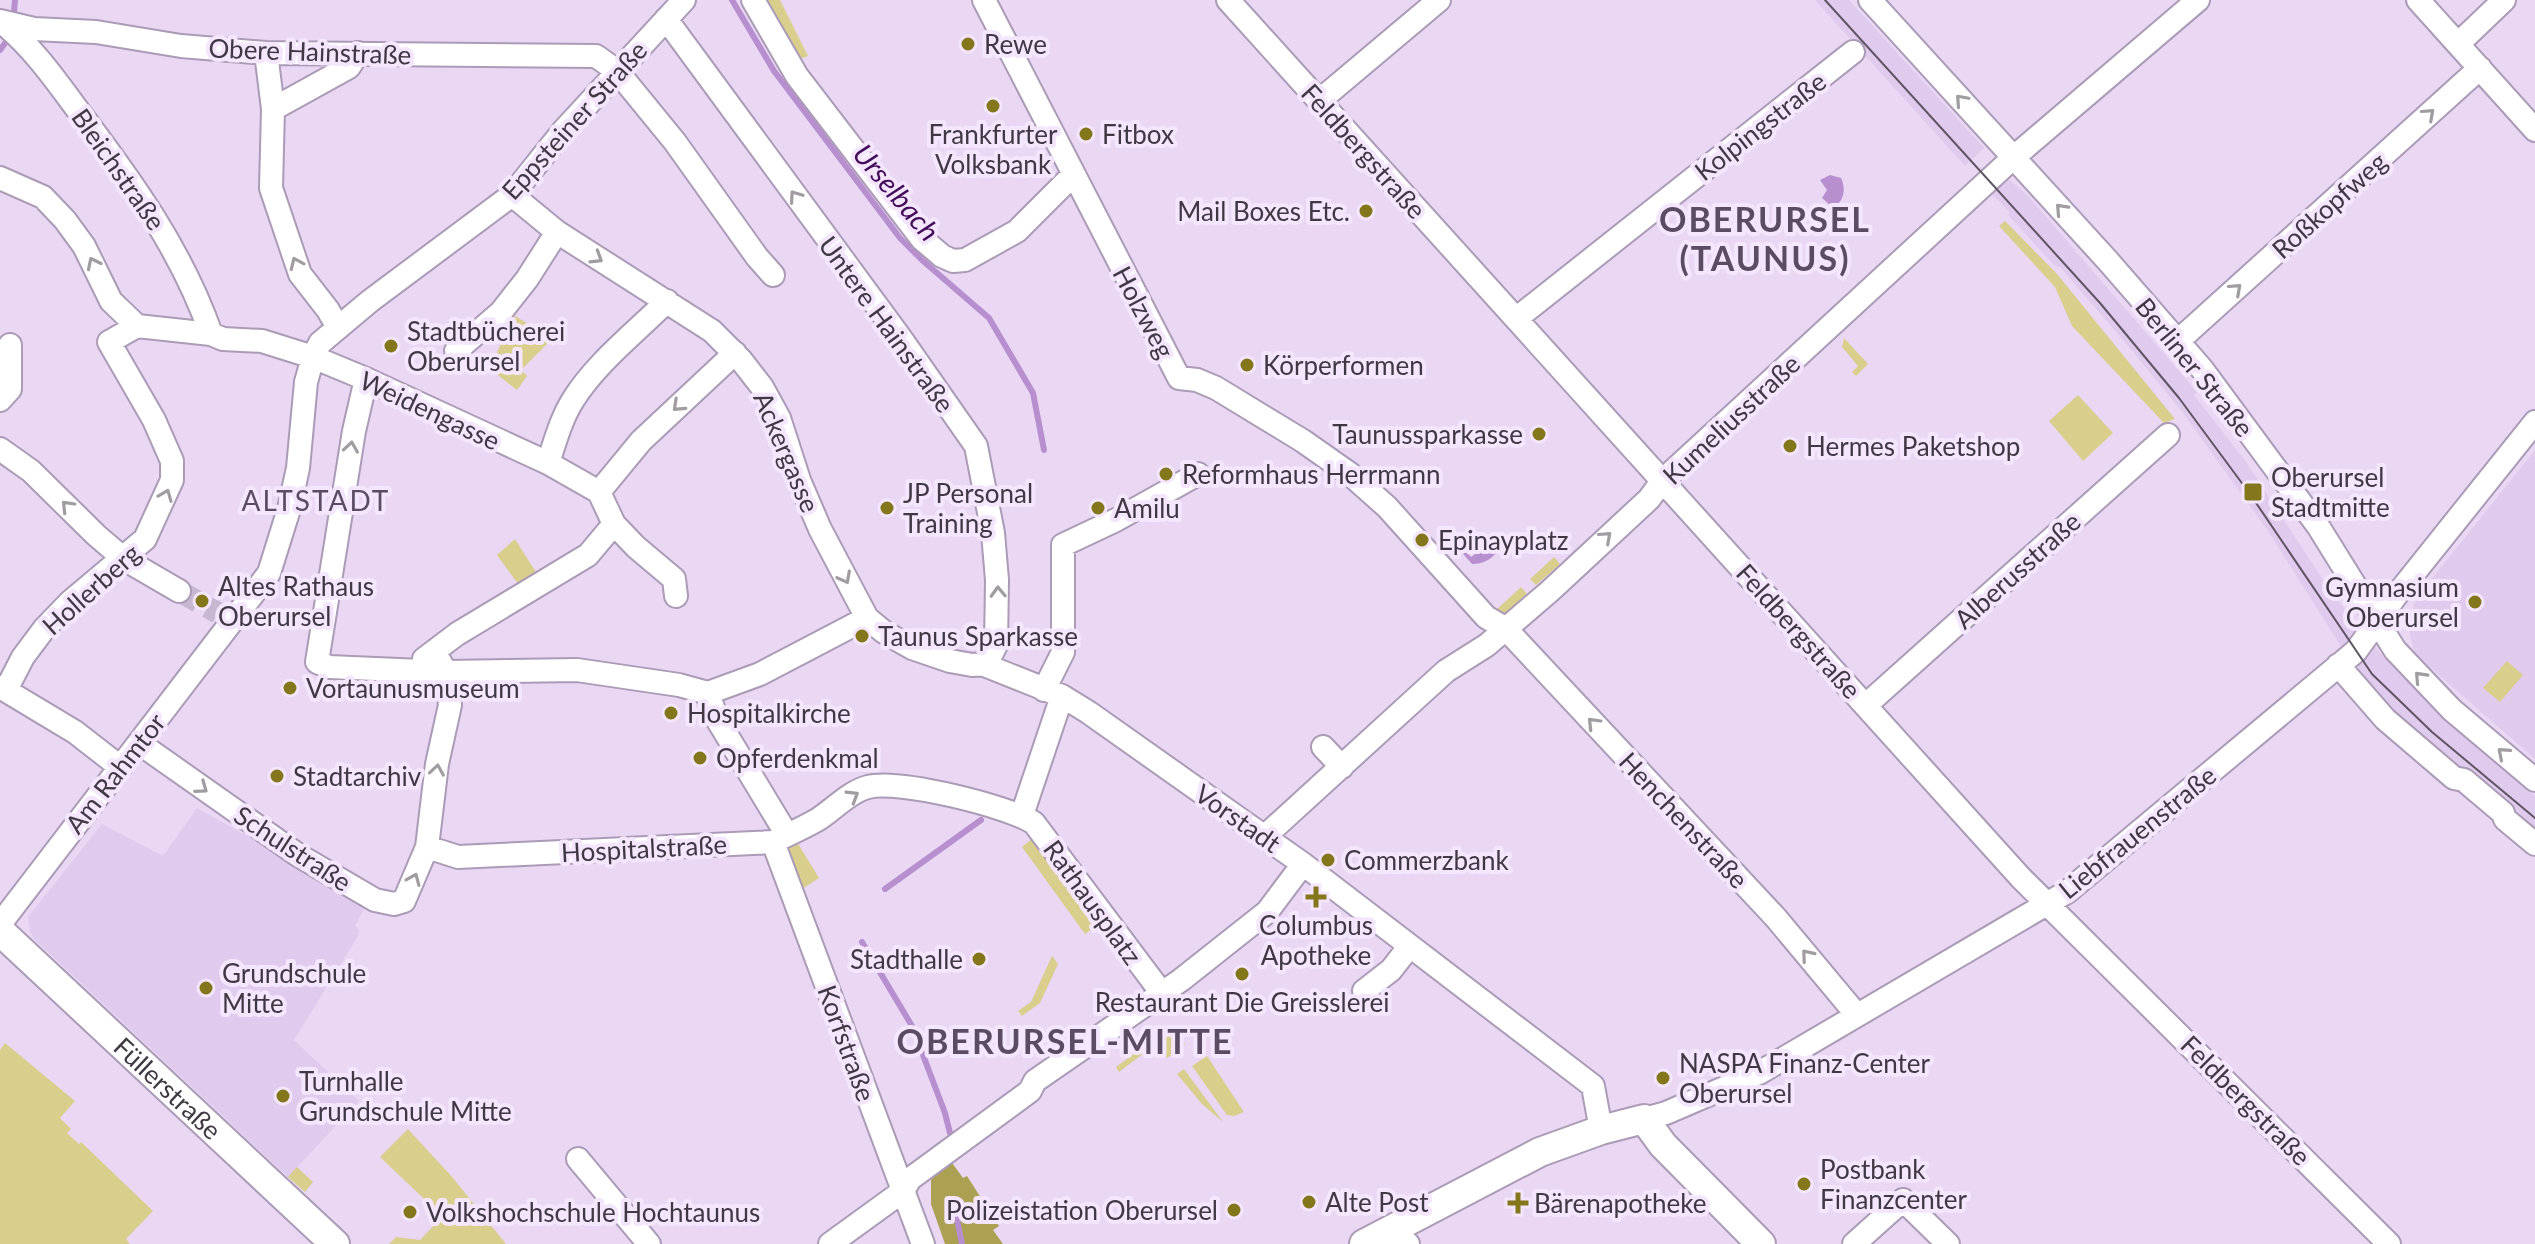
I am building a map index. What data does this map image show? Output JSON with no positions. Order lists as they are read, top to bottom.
{
  "streets": {
    "main road": ["Füllerstraße"],
    "street": [
      "Obere Hainstraße",
      "Eppsteiner Straße",
      "Kolpingstraße",
      "Feldbergstraße",
      "Bleichstraße",
      "Roßkopfweg",
      "Holzweg",
      "Untere Hainstraße",
      "Berliner Straße",
      "Weidengasse",
      "Kumeliusstraße",
      "Ackergasse",
      "Alberusstraße",
      "Hollerberg",
      "Am Rahmtor",
      "Vorstadt",
      "Henchenstraße",
      "Liebfrauenstraße",
      "Schulstraße",
      "Hospitalstraße",
      "Rathausplatz",
      "Korfstraße"
    ]
  },
  "crossings": [
    ["Obere Hainstraße", "Eppsteiner Straße"],
    ["Obere Hainstraße", "Bleichstraße"],
    ["Eppsteiner Straße", "Untere Hainstraße"],
    ["Eppsteiner Straße", "Weidengasse"],
    ["Eppsteiner Straße", "Ackergasse"],
    ["Eppsteiner Straße", "Am Rahmtor"],
    ["Kolpingstraße", "Feldbergstraße"],
    ["Feldbergstraße", "Kumeliusstraße"],
    ["Feldbergstraße", "Alberusstraße"],
    ["Feldbergstraße", "Liebfrauenstraße"],
    ["Roßkopfweg", "Berliner Straße"],
    ["Holzweg", "Kumeliusstraße"],
    ["Holzweg", "Henchenstraße"],
    ["Untere Hainstraße", "Vorstadt"],
    ["Berliner Straße", "Kumeliusstraße"],
    ["Berliner Straße", "Liebfrauenstraße"],
    ["Weidengasse", "Am Rahmtor"],
    ["Kumeliusstraße", "Vorstadt"],
    ["Kumeliusstraße", "Henchenstraße"],
    ["Ackergasse", "Vorstadt"],
    ["Am Rahmtor", "Schulstraße"],
    ["Henchenstraße", "Liebfrauenstraße"],
    ["Schulstraße", "Hospitalstraße"],
    ["Hospitalstraße", "Rathausplatz"],
    ["Hospitalstraße", "Korfstraße"]
  ],
  "one_way": [
    "Roßkopfweg",
    "Hollerberg",
    "Henchenstraße",
    "Schulstraße"
  ],
  "districts": ["OBERURSEL (TAUNUS)", "ALTSTADT", "OBERURSEL-MITTE"],
  "water": ["Urselbach"],
  "places": {
    "other": [
      "Rewe",
      "Frankfurter Volksbank",
      "Fitbox",
      "Mail Boxes Etc.",
      "Stadtbücherei Oberursel",
      "Körperformen",
      "Taunussparkasse",
      "Hermes Paketshop",
      "Reformhaus Herrmann",
      "JP Personal Training",
      "Amilu",
      "Epinayplatz",
      "Altes Rathaus Oberursel",
      "Gymnasium Oberursel",
      "Taunus Sparkasse",
      "Vortaunusmuseum",
      "Hospitalkirche",
      "Opferdenkmal",
      "Stadtarchiv",
      "Commerzbank",
      "Stadthalle",
      "Restaurant Die Greisslerei",
      "Grundschule Mitte",
      "NASPA Finanz-Center Oberursel",
      "Turnhalle Grundschule Mitte",
      "Postbank Finanzcenter",
      "Alte Post",
      "Polizeistation Oberursel",
      "Volkshochschule Hochtaunus"
    ],
    "transit": ["Oberursel Stadtmitte"],
    "health": ["Columbus Apotheke", "Bärenapotheke"]
  }
}
